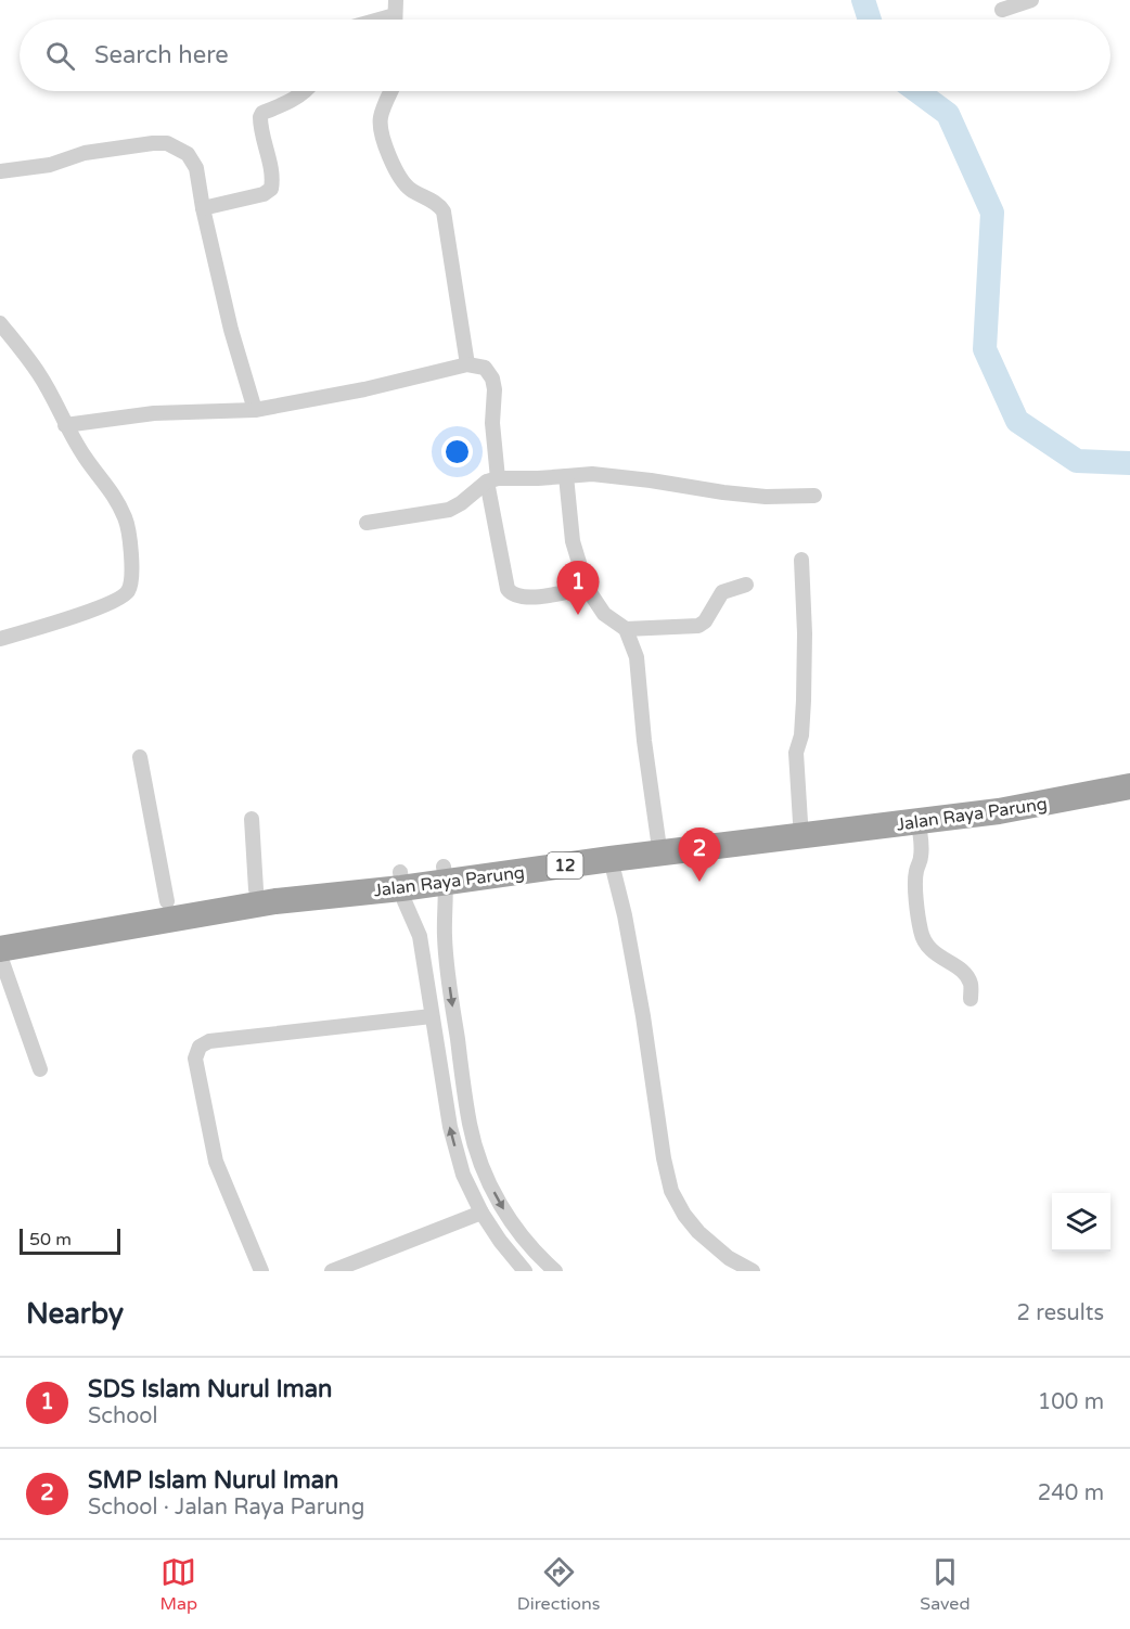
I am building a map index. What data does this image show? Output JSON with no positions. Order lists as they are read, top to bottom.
{
  "streets": {
    "highway": ["Jalan Raya Parung", "12"]
  },
  "scale_bar": "50 m",
  "page": {
    "search": "Search here",
    "pins": ["1", "2"],
    "scale": "50 m",
    "heading": ["Nearby", "2 results"],
    "list": [
      {
        "mark": "1",
        "name": "SDS Islam Nurul Iman",
        "note": "School",
        "value": "100 m"
      },
      {
        "mark": "2",
        "name": "SMP Islam Nurul Iman",
        "note": "School · Jalan Raya Parung",
        "value": "240 m"
      }
    ],
    "nav": ["Map", "Directions", "Saved"]
  }
}
